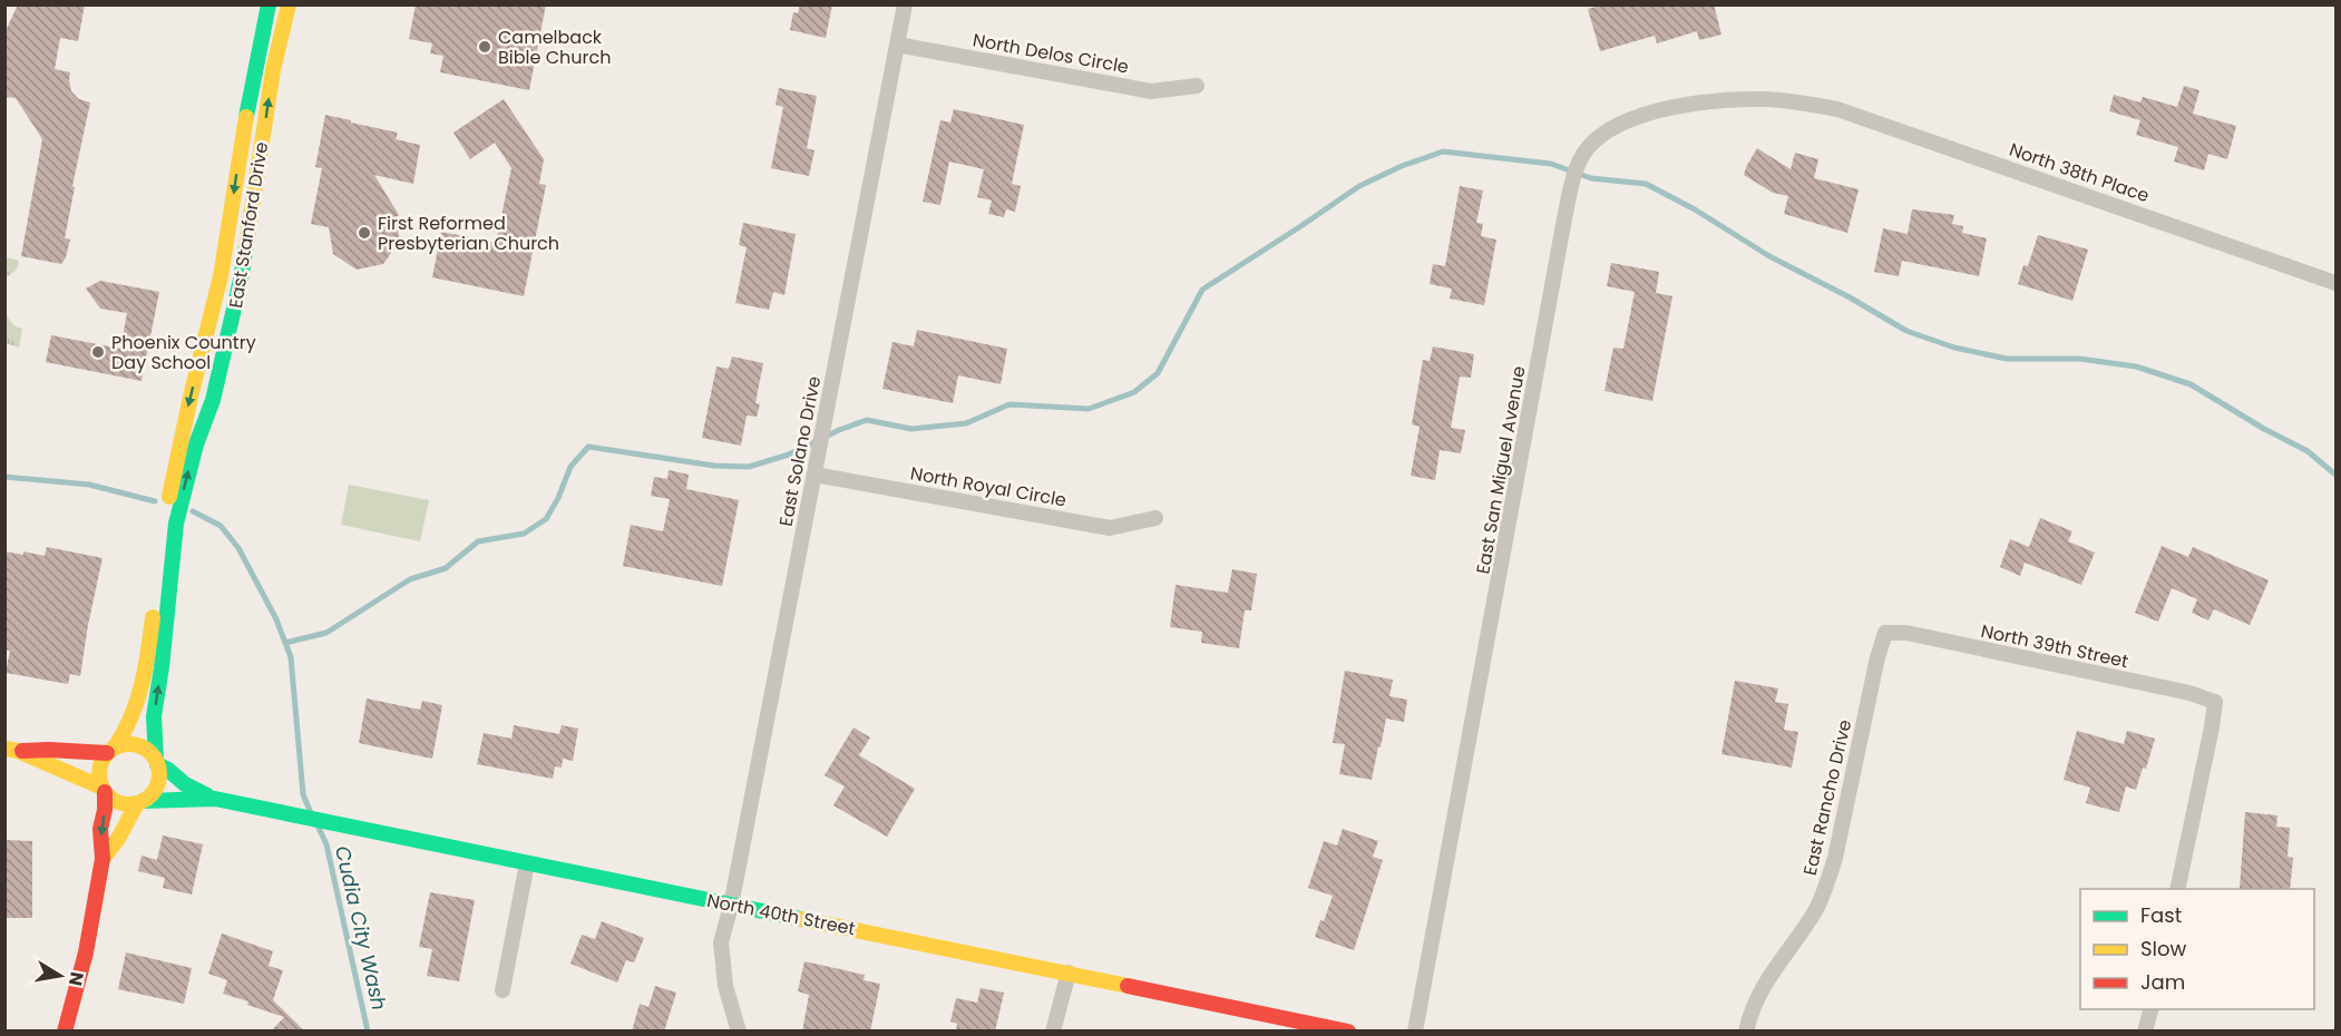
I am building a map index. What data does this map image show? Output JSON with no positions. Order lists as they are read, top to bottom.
{
  "streets": {
    "street": [
      "North Delos Circle",
      "North 38th Place",
      "East Stanford Drive",
      "East Solano Drive",
      "East San Miguel Avenue",
      "North Royal Circle",
      "North 39th Street",
      "East Rancho Drive",
      "North 40th Street"
    ]
  },
  "crossings": [
    ["North Delos Circle", "East Solano Drive"],
    ["North 38th Place", "East San Miguel Avenue"],
    ["East Stanford Drive", "North 40th Street"],
    ["East Solano Drive", "North Royal Circle"],
    ["East Solano Drive", "North 40th Street"],
    ["North 39th Street", "East Rancho Drive"]
  ],
  "water": ["Cudia City Wash"],
  "places": ["Camelback Bible Church", "First Reformed Presbyterian Church", "Phoenix Country Day School"],
  "legend": ["Fast", "Slow", "Jam"],
  "north": "right"
}
